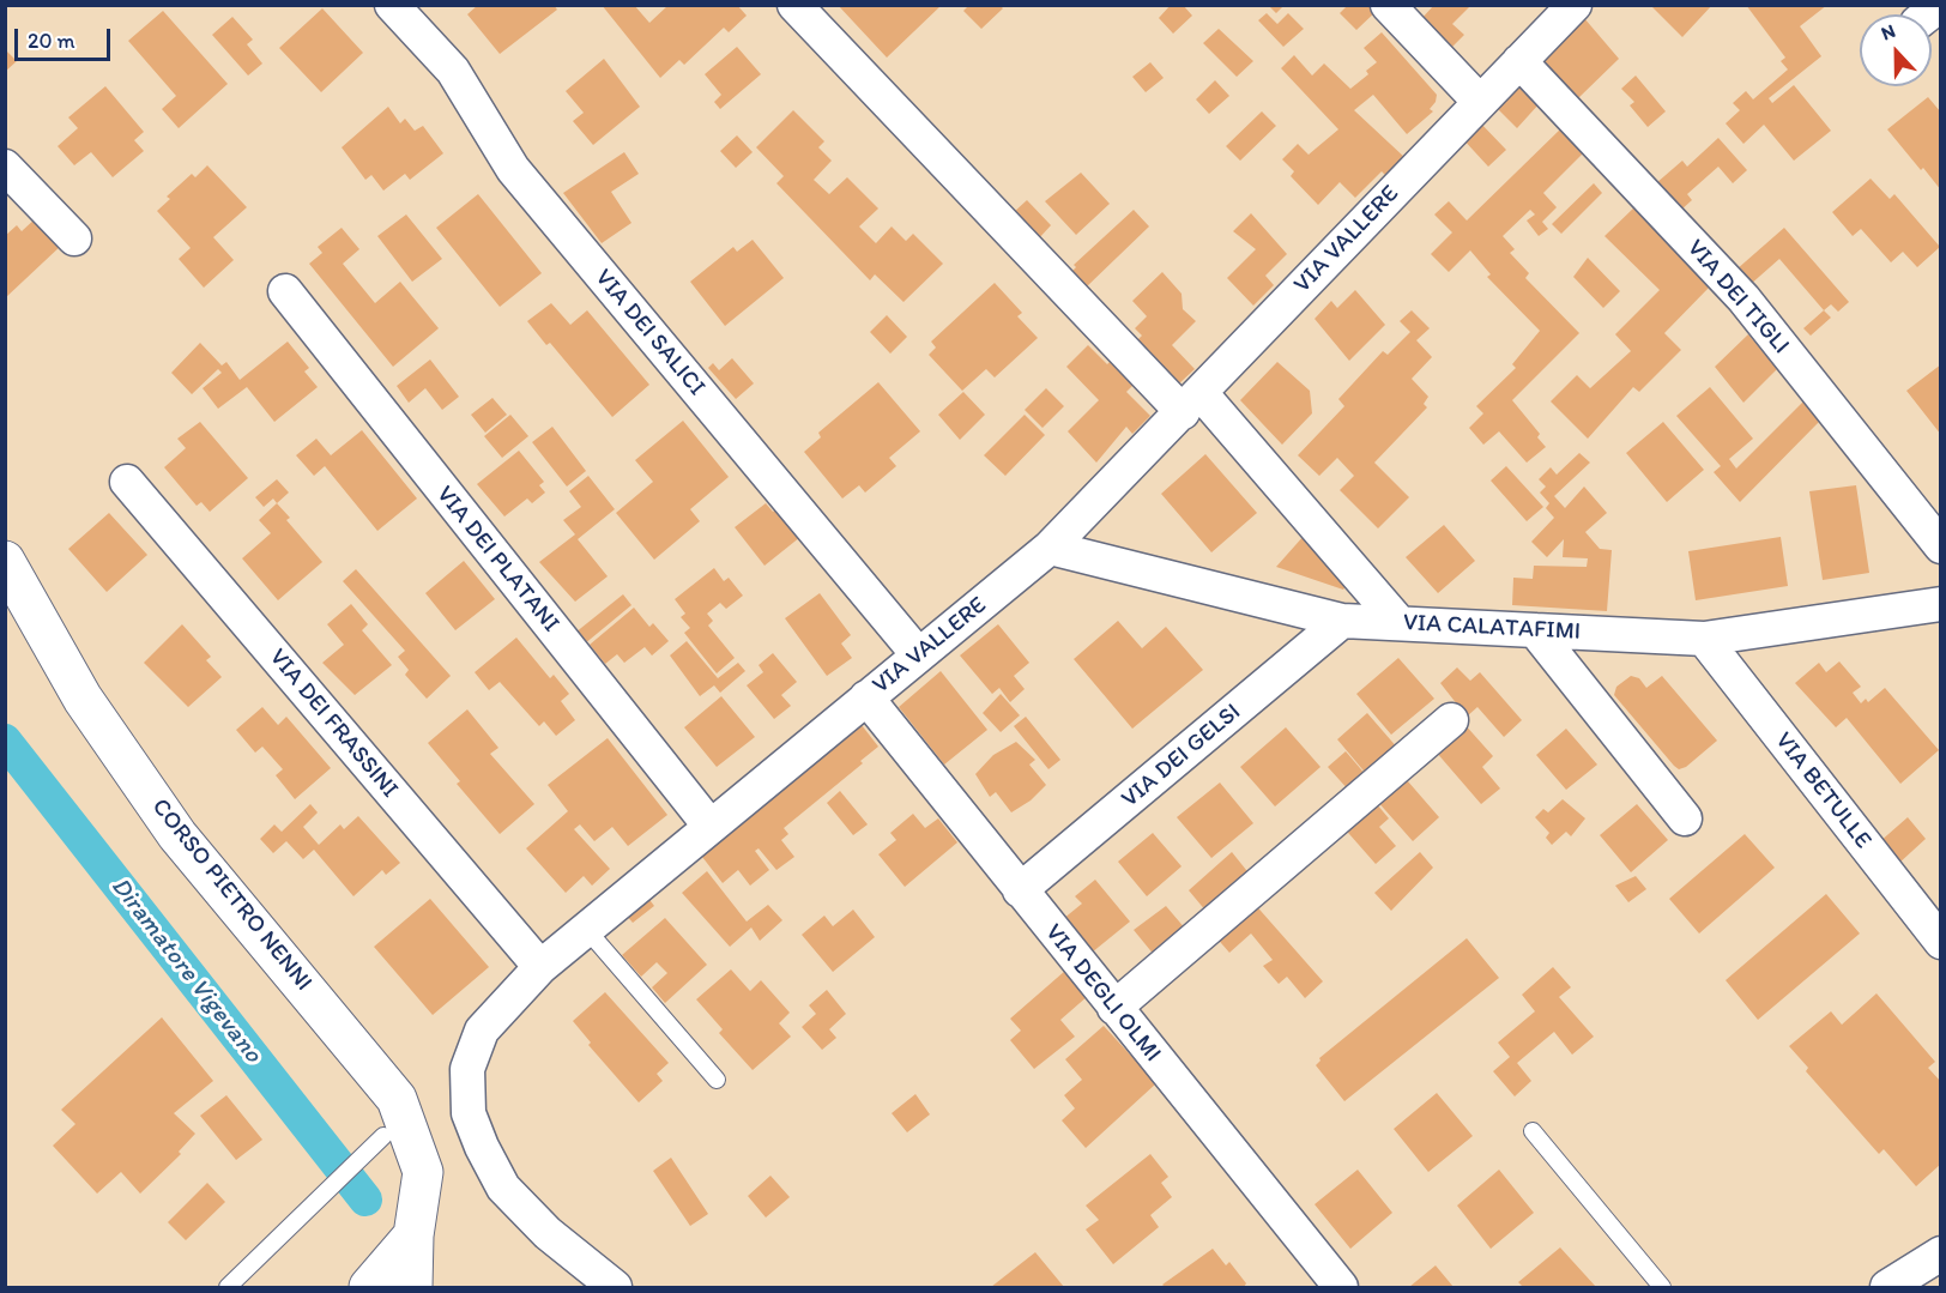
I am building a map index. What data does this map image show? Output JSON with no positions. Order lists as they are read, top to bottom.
{
  "streets": {
    "main road": ["CORSO PIETRO NENNI"],
    "street": [
      "VIA VALLERE",
      "VIA DEI TIGLI",
      "VIA DEI SALICI",
      "VIA DEI PLATANI",
      "VIA CALATAFIMI",
      "VIA DEI FRASSINI",
      "VIA DEI GELSI",
      "VIA BETULLE",
      "VIA DEGLI OLMI"
    ]
  },
  "crossings": [
    ["VIA VALLERE", "VIA DEI TIGLI"],
    ["VIA VALLERE", "VIA DEI SALICI"],
    ["VIA VALLERE", "VIA DEI PLATANI"],
    ["VIA VALLERE", "VIA CALATAFIMI"],
    ["VIA VALLERE", "VIA DEI FRASSINI"],
    ["VIA VALLERE", "VIA DEGLI OLMI"],
    ["VIA CALATAFIMI", "VIA DEI GELSI"],
    ["VIA CALATAFIMI", "VIA BETULLE"],
    ["VIA DEI GELSI", "VIA DEGLI OLMI"]
  ],
  "water": ["Diramatore Vigevano"],
  "scale_bar": "20 m",
  "north": "top"
}
